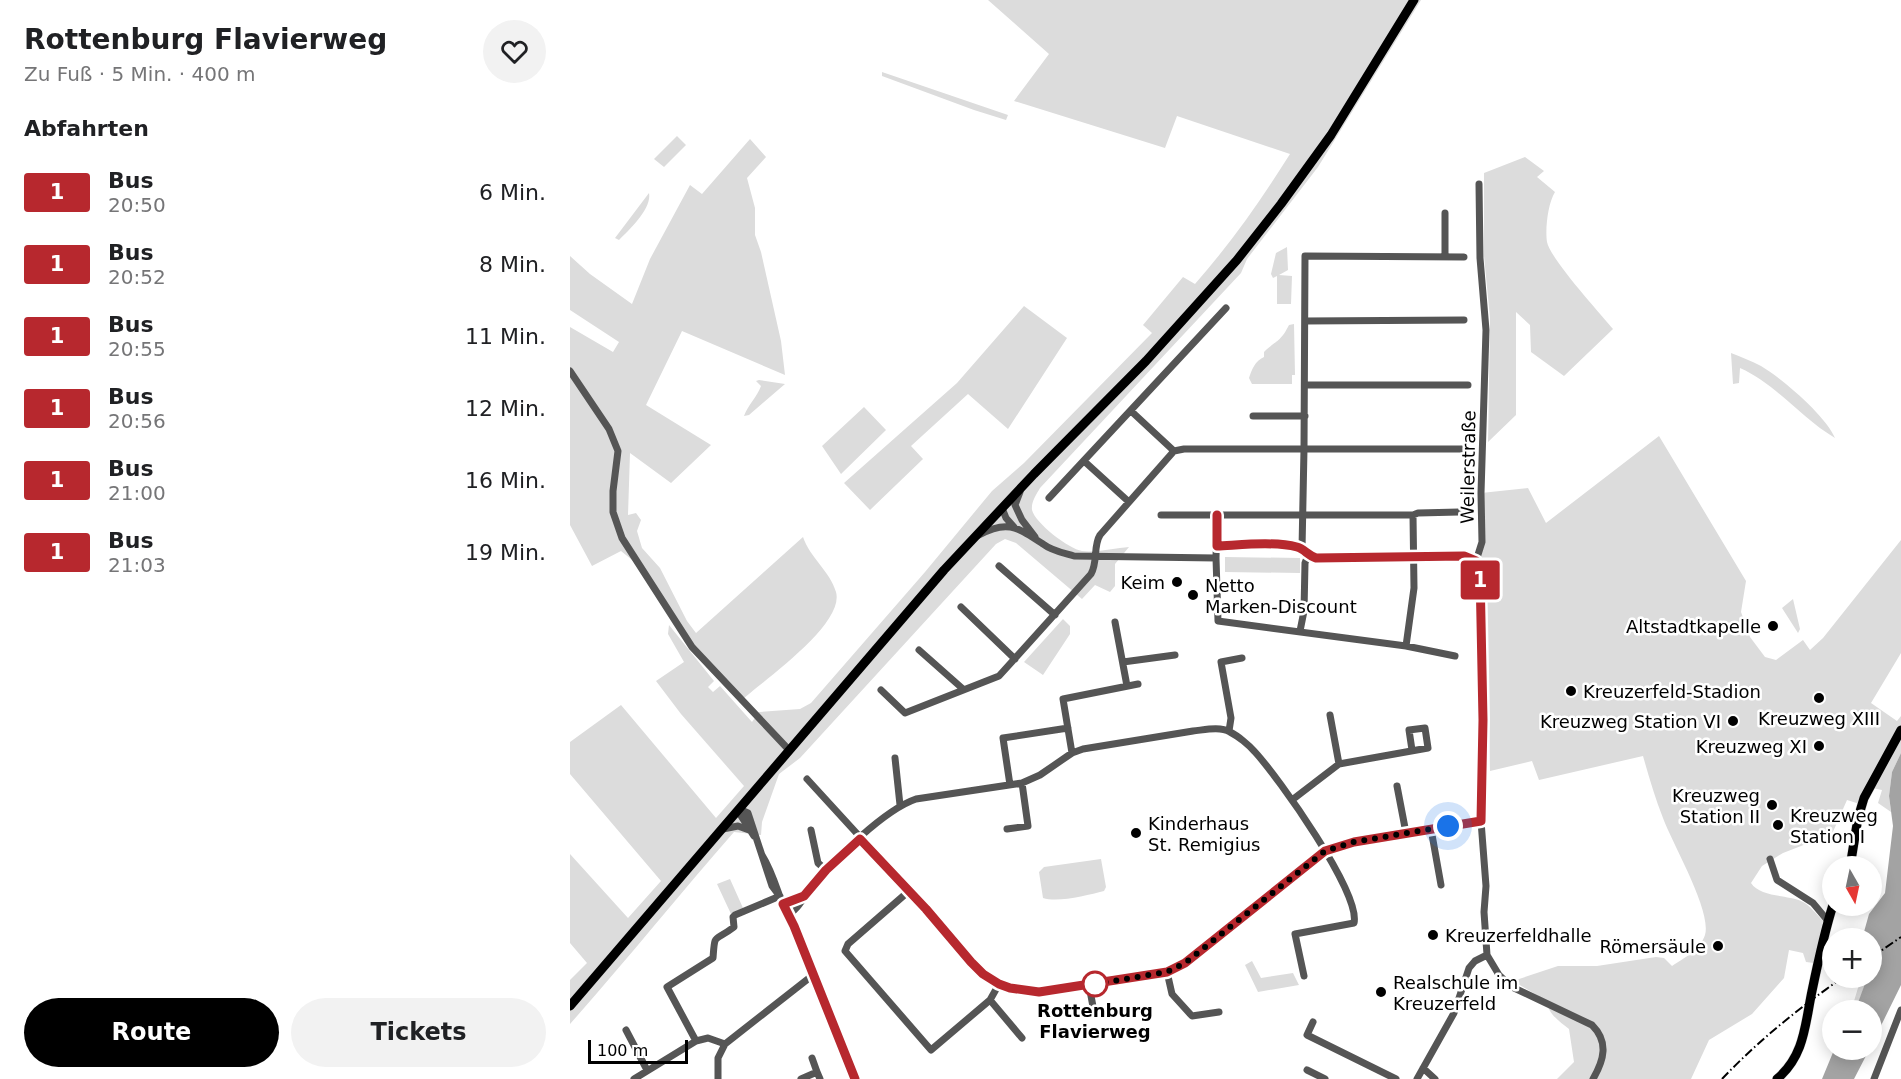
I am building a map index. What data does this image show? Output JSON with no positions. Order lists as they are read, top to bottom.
{
  "streets": {
    "street": ["Weilerstraße"]
  },
  "places": [
    "Keim",
    "Netto Marken-Discount",
    "Altstadtkapelle",
    "Kreuzerfeld-Stadion",
    "Kreuzweg XIII",
    "Kreuzweg Station VI",
    "Kreuzweg XI",
    "Kreuzweg Station II",
    "Kreuzweg Station I",
    "Kinderhaus St. Remigius",
    "Kreuzerfeldhalle",
    "Römersäule",
    "Rottenburg Flavierweg",
    "Realschule im Kreuzerfeld"
  ],
  "lines": ["bus line 1"],
  "scale_bar": "100 m",
  "north": "bottom",
  "page": {
    "heading": [
      ["Rottenburg Flavierweg", "Zu Fuß · 5 Min. · 400 m"],
      "Abfahrten"
    ],
    "on_map": "1",
    "list": [
      {
        "mark": "1",
        "name": "Bus",
        "note": "20:50",
        "value": "6 Min."
      },
      {
        "mark": "1",
        "name": "Bus",
        "note": "20:52",
        "value": "8 Min."
      },
      {
        "mark": "1",
        "name": "Bus",
        "note": "20:55",
        "value": "11 Min."
      },
      {
        "mark": "1",
        "name": "Bus",
        "note": "20:56",
        "value": "12 Min."
      },
      {
        "mark": "1",
        "name": "Bus",
        "note": "21:00",
        "value": "16 Min."
      },
      {
        "mark": "1",
        "name": "Bus",
        "note": "21:03",
        "value": "19 Min."
      }
    ],
    "map_buttons": ["+", "−"],
    "buttons": ["Route", "Tickets"],
    "scale": "100 m"
  }
}
